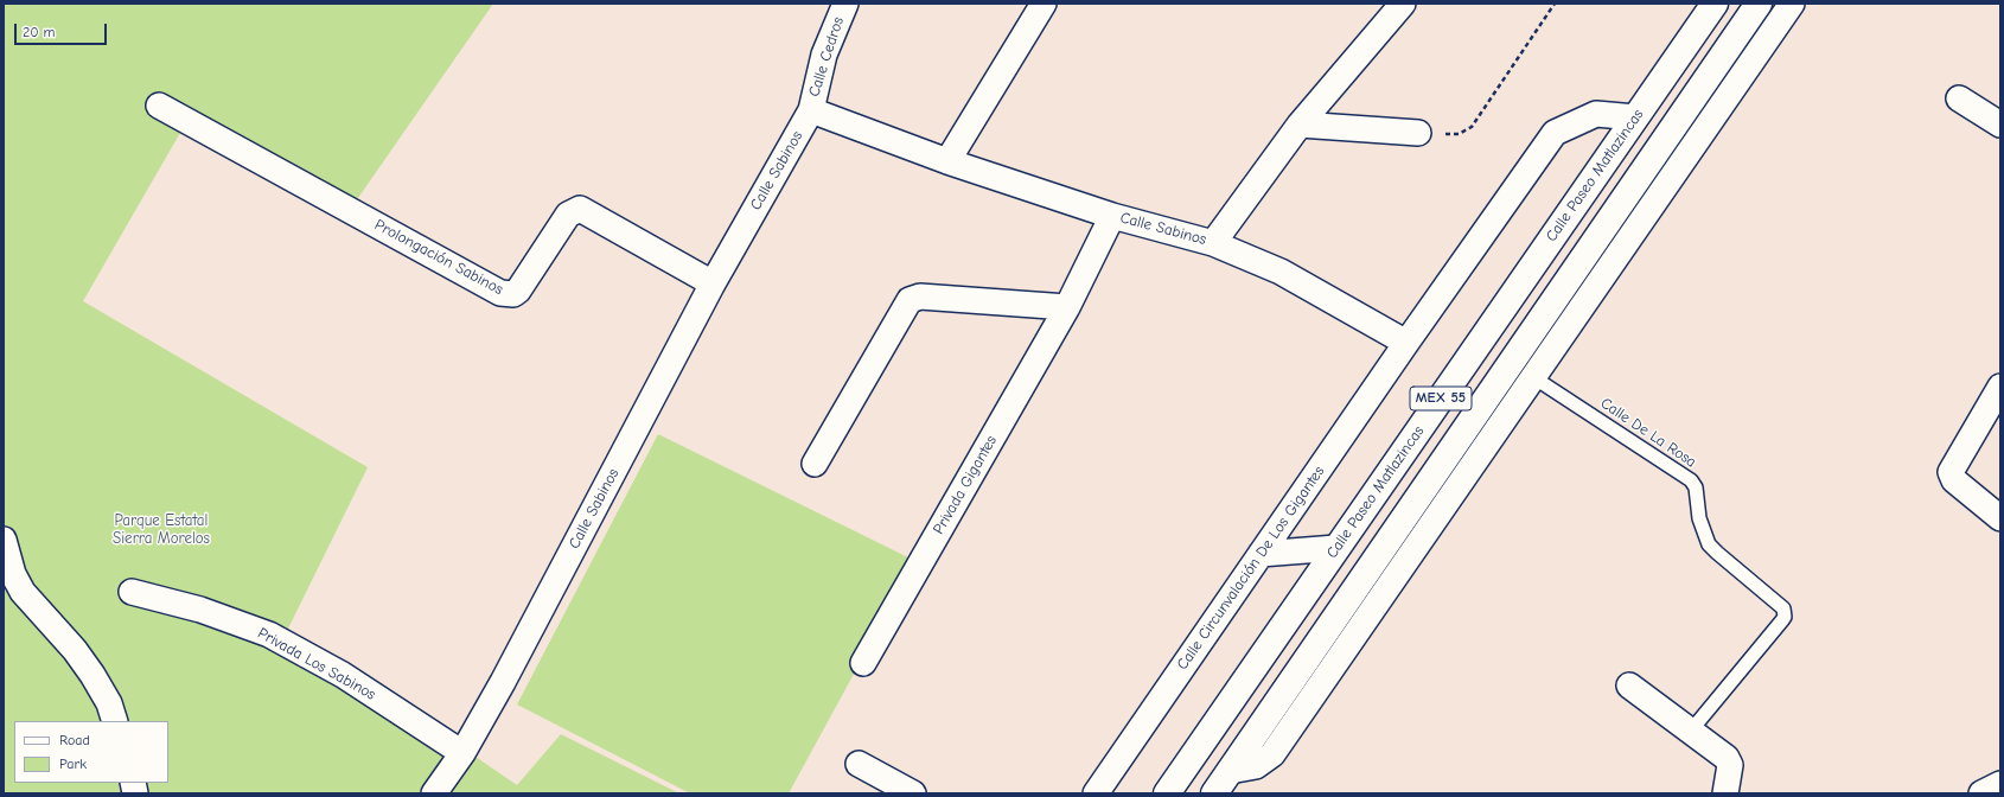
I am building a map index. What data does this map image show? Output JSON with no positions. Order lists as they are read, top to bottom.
{
  "streets": {
    "highway": ["Calle Paseo Matlazincas", "MEX 55"],
    "street": [
      "Calle Cedros",
      "Calle Sabinos",
      "Prolongación Sabinos",
      "Privada Gigantes",
      "Calle Circunvalación De Los Gigantes",
      "Privada Los Sabinos"
    ],
    "lane": ["Calle De La Rosa"]
  },
  "crossings": [
    ["Calle Cedros", "Calle Sabinos"],
    ["Calle Sabinos", "Prolongación Sabinos"],
    ["Calle Sabinos", "Privada Gigantes"],
    ["Calle Sabinos", "Calle Circunvalación De Los Gigantes"],
    ["Calle Sabinos", "Privada Los Sabinos"],
    ["Calle Paseo Matlazincas", "Calle Circunvalación De Los Gigantes"]
  ],
  "parks": ["Parque Estatal Sierra Morelos"],
  "legend": ["Road", "Park"],
  "scale_bar": "20 m"
}
